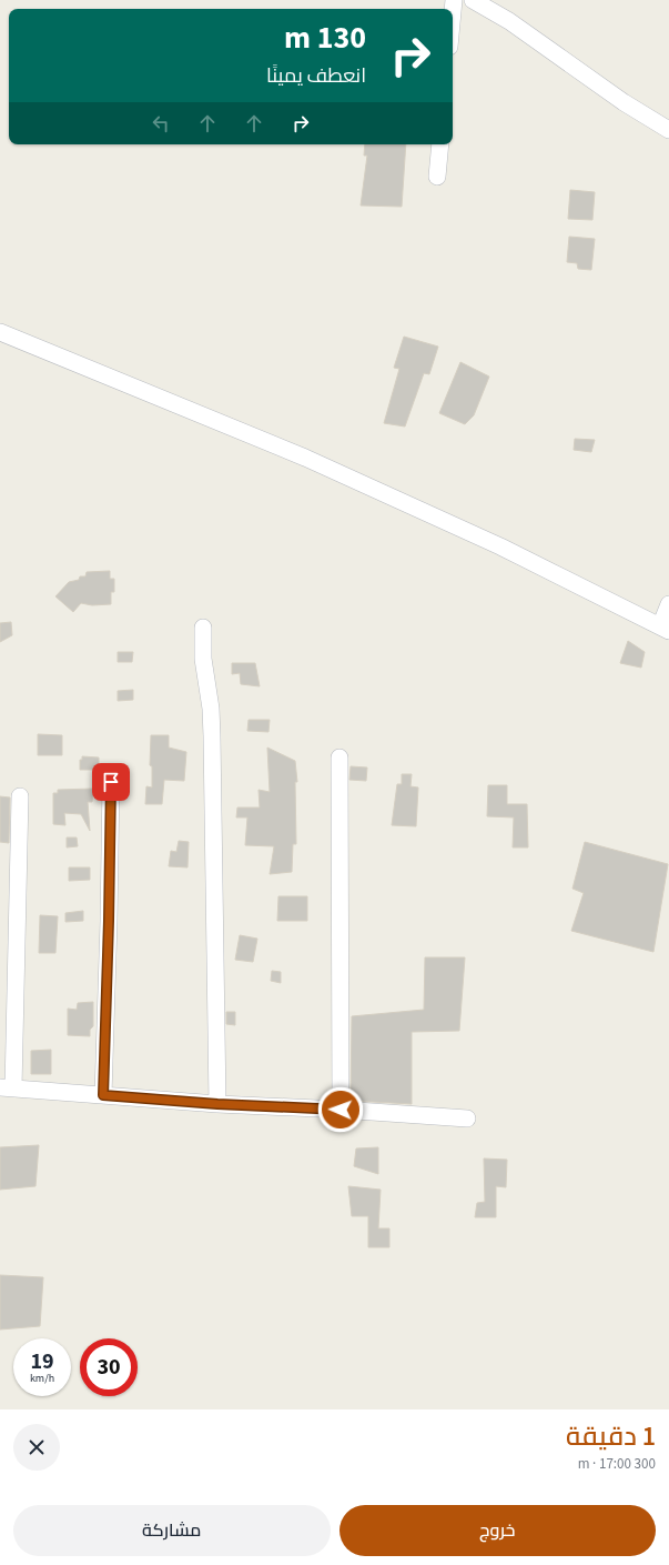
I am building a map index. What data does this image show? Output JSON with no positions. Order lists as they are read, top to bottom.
{
  "page": {
    "turn": ["130 m", "انعطف يمينًا"],
    "speed": "19 km/h",
    "limit": "30",
    "heading": ["1 دقيقة", "300 m · 17:00"],
    "buttons": ["خروج", "مشاركة"]
  }
}
